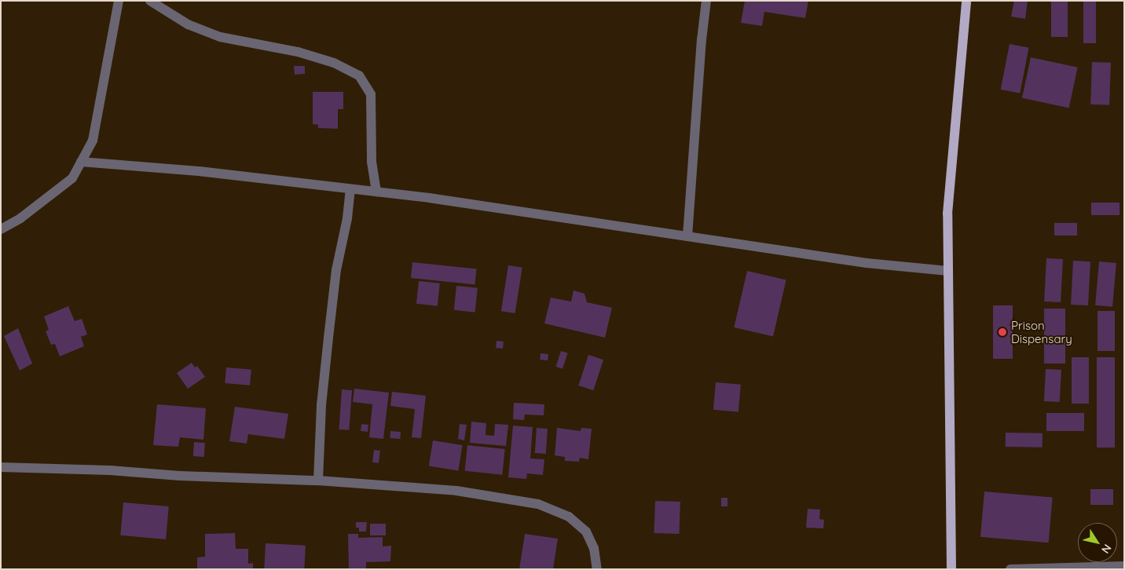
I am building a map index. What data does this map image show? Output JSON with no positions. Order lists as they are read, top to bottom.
{
  "places": ["Prison Dispensary"],
  "north": "bottom right"
}
